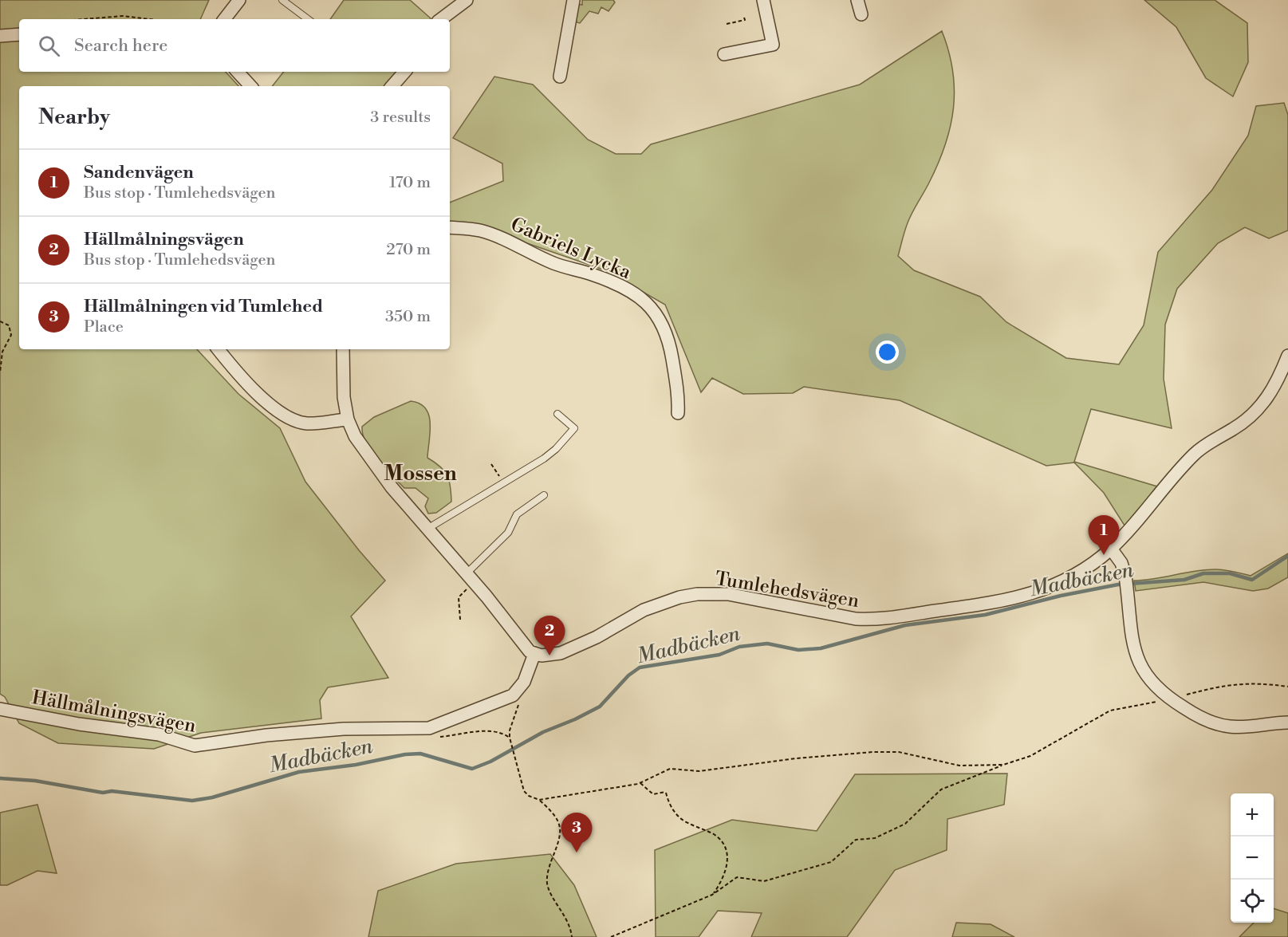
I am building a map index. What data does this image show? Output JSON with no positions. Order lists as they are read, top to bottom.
{
  "streets": {
    "street": ["Gabriels Lycka", "Tumlehedsvägen", "Hällmålningsvägen"]
  },
  "crossings": [
    ["Tumlehedsvägen", "Hällmålningsvägen"]
  ],
  "districts": ["Mossen"],
  "water": ["Madbäcken"],
  "page": {
    "search": "Search here",
    "heading": ["Nearby", "3 results"],
    "list": [
      {
        "mark": "1",
        "name": "Sandenvägen",
        "note": "Bus stop · Tumlehedsvägen",
        "value": "170 m"
      },
      {
        "mark": "2",
        "name": "Hällmålningsvägen",
        "note": "Bus stop · Tumlehedsvägen",
        "value": "270 m"
      },
      {
        "mark": "3",
        "name": "Hällmålningen vid Tumlehed",
        "note": "Place",
        "value": "350 m"
      }
    ],
    "pins": ["1", "2", "3"],
    "map_buttons": ["+", "−"]
  }
}
